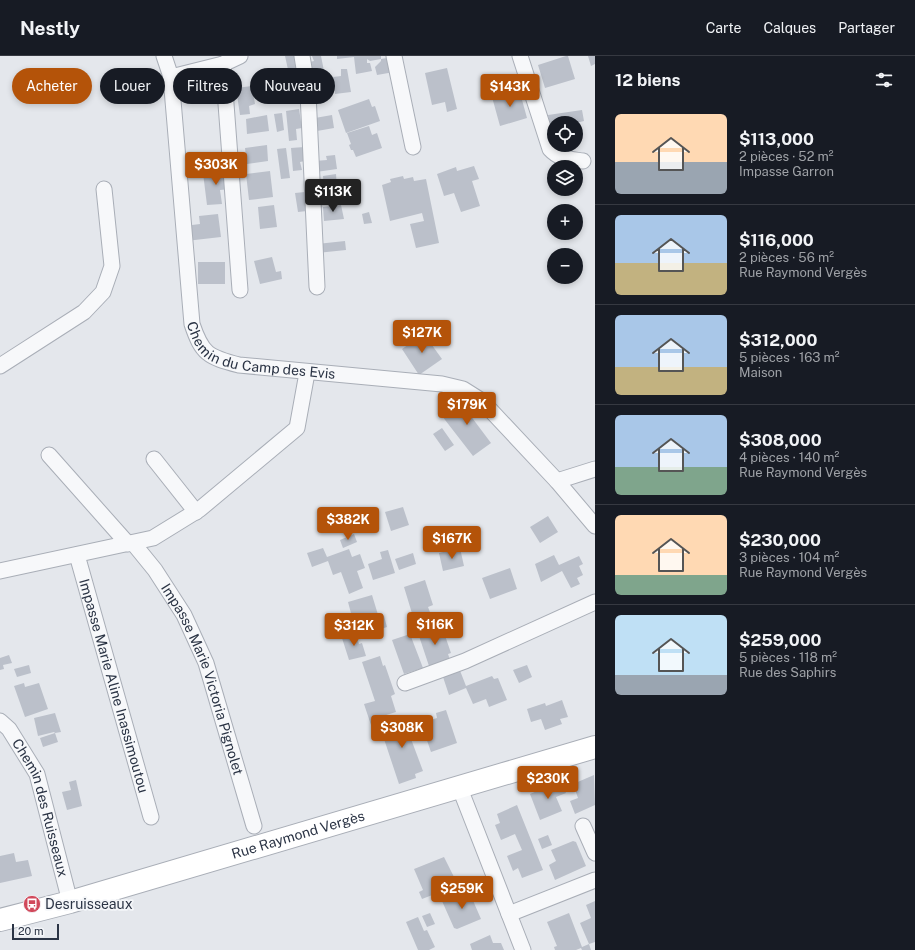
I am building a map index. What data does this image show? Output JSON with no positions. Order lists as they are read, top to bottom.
{
  "streets": {
    "main road": ["Rue Raymond Vergès"],
    "street": [
      "Chemin du Camp des Evis",
      "Impasse Marie Victoria Pignolet",
      "Impasse Marie Aline Inassimoutou",
      "Chemin des Ruisseaux"
    ]
  },
  "crossings": [
    ["Chemin des Ruisseaux", "Rue Raymond Vergès"]
  ],
  "places": {
    "bus stop": ["Desruisseaux"]
  },
  "scale_bar": "20 m",
  "page": {
    "header": "Nestly",
    "nav": ["Carte", "Calques", "Partager"],
    "heading": "12 biens",
    "chip": [
      "Acheter",
      "Louer",
      "Filtres",
      "Nouveau"
    ],
    "price": [
      "$143K",
      "$303K",
      "$113K",
      "$127K",
      "$179K",
      "$382K",
      "$167K",
      "$116K",
      "$312K",
      "$308K",
      "$230K",
      "$259K"
    ],
    "list": [
      {
        "name": "$113,000",
        "note": "2 pièces · 52 m² · Impasse Garron"
      },
      {
        "name": "$116,000",
        "note": "2 pièces · 56 m² · Rue Raymond Vergès"
      },
      {
        "name": "$312,000",
        "note": "5 pièces · 163 m² · Maison"
      },
      {
        "name": "$308,000",
        "note": "4 pièces · 140 m² · Rue Raymond Vergès"
      },
      {
        "name": "$230,000",
        "note": "3 pièces · 104 m² · Rue Raymond Vergès"
      },
      {
        "name": "$259,000",
        "note": "5 pièces · 118 m² · Rue des Saphirs"
      }
    ],
    "map_buttons": ["+", "−"],
    "scale": "20 m"
  }
}
